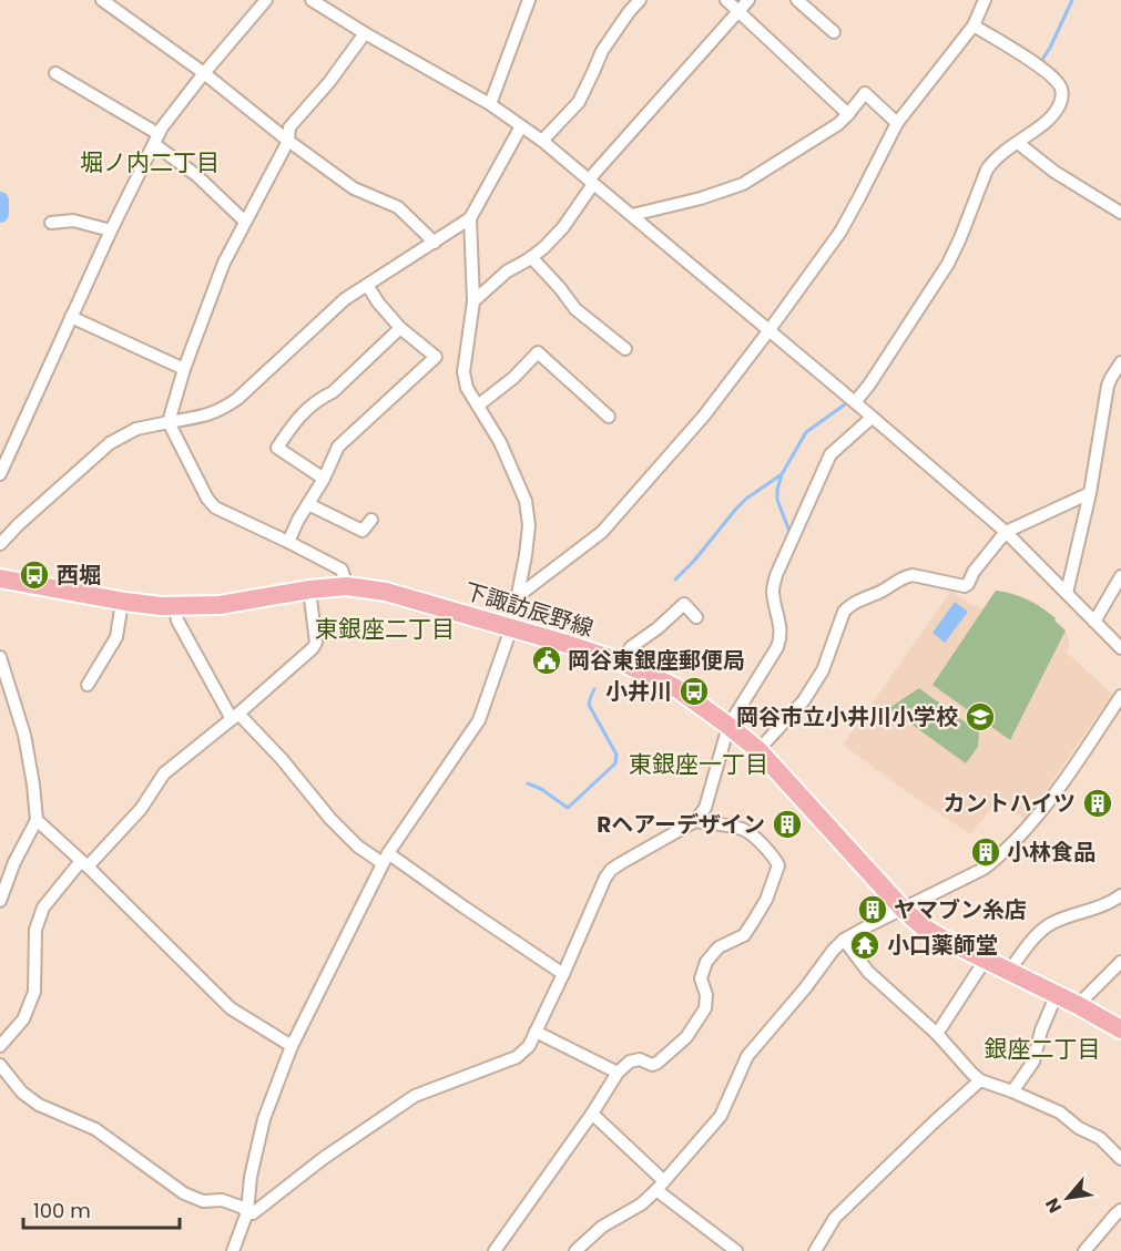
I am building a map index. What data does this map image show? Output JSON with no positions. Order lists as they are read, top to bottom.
{
  "streets": {
    "main road": ["下諏訪辰野線"]
  },
  "districts": [
    "堀ノ内二丁目",
    "東銀座二丁目",
    "東銀座一丁目",
    "銀座二丁目"
  ],
  "places": {
    "bus stop": ["西堀", "小井川"],
    "public building": ["岡谷東銀座郵便局"],
    "school or university": ["岡谷市立小井川小学校"],
    "building": [
      "カントハイツ",
      "Rヘアーデザイン",
      "小林食品",
      "ヤマブン糸店"
    ],
    "temple": ["小口薬師堂"]
  },
  "scale_bar": "100 m",
  "north": "bottom left"
}
